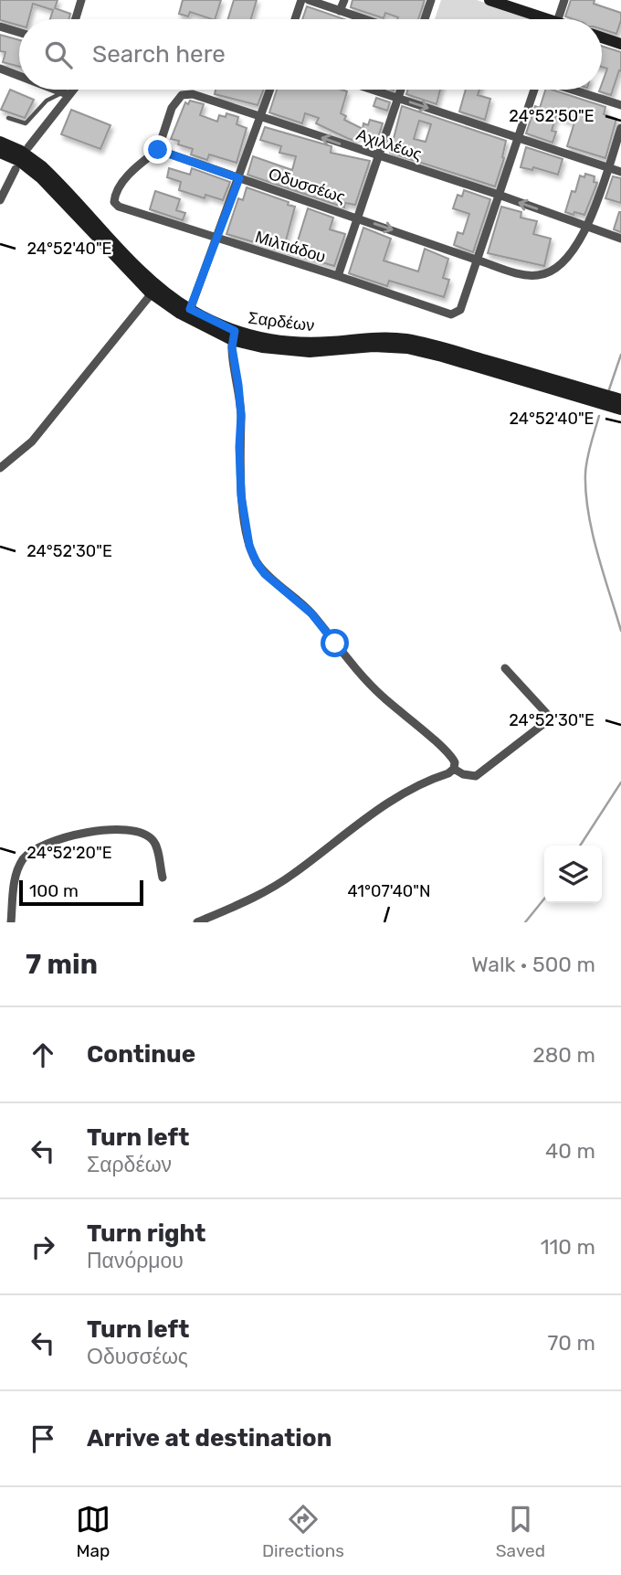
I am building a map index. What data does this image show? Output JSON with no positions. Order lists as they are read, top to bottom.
{
  "streets": {
    "main road": ["Σαρδέων"],
    "street": ["Αχιλλέως", "Οδυσσέως", "Μιλτιάδου"]
  },
  "crossings": [
    ["Αχιλλέως", "Οδυσσέως"],
    ["Αχιλλέως", "Μιλτιάδου"],
    ["Οδυσσέως", "Μιλτιάδου"]
  ],
  "scale_bar": "100 m",
  "page": {
    "search": "Search here",
    "scale": "100 m",
    "heading": ["7 min", "Walk · 500 m"],
    "list": [
      ["Continue", "280 m"],
      ["Turn left", "Σαρδέων", "40 m"],
      ["Turn right", "Πανόρμου", "110 m"],
      ["Turn left", "Οδυσσέως", "70 m"],
      "Arrive at destination"
    ],
    "nav": ["Map", "Directions", "Saved"]
  },
  "coordinates": [
    "24°52'50\"E",
    "24°52'40\"E",
    "24°52'30\"E",
    "24°52'20\"E",
    "41°07'40\"N"
  ]
}
